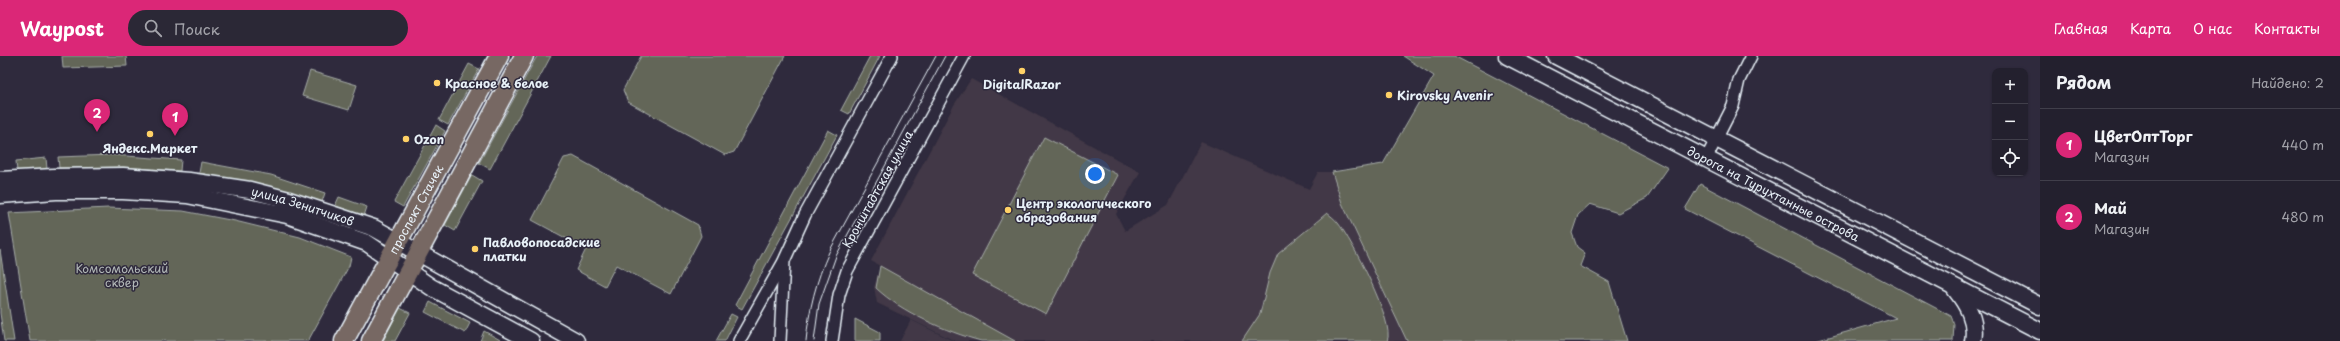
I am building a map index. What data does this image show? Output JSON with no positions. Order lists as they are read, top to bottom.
{
  "streets": {
    "main road": ["дорога на Турухтанные острова", "улица Зенитчиков", "проспект Стачек"],
    "street": ["Кронштадтская улица"]
  },
  "crossings": [
    ["улица Зенитчиков", "проспект Стачек"]
  ],
  "parks": ["Комсомольский сквер"],
  "places": [
    "DigitalRazor",
    "Красное & белое",
    "Kirovsky Avenir",
    "Яндекс.Маркет",
    "Ozon",
    "Центр экологического образования",
    "Павловопосадские платки"
  ],
  "page": {
    "header": "Waypost",
    "search": "Поиск",
    "nav": [
      "Главная",
      "Карта",
      "О нас",
      "Контакты"
    ],
    "heading": ["Рядом", "Найдено: 2"],
    "map_buttons": ["+", "−"],
    "pins": ["2", "1"],
    "list": [
      {
        "mark": "1",
        "name": "ЦветОптТорг",
        "note": "Магазин",
        "value": "440 m"
      },
      {
        "mark": "2",
        "name": "Май",
        "note": "Магазин",
        "value": "480 m"
      }
    ]
  }
}
